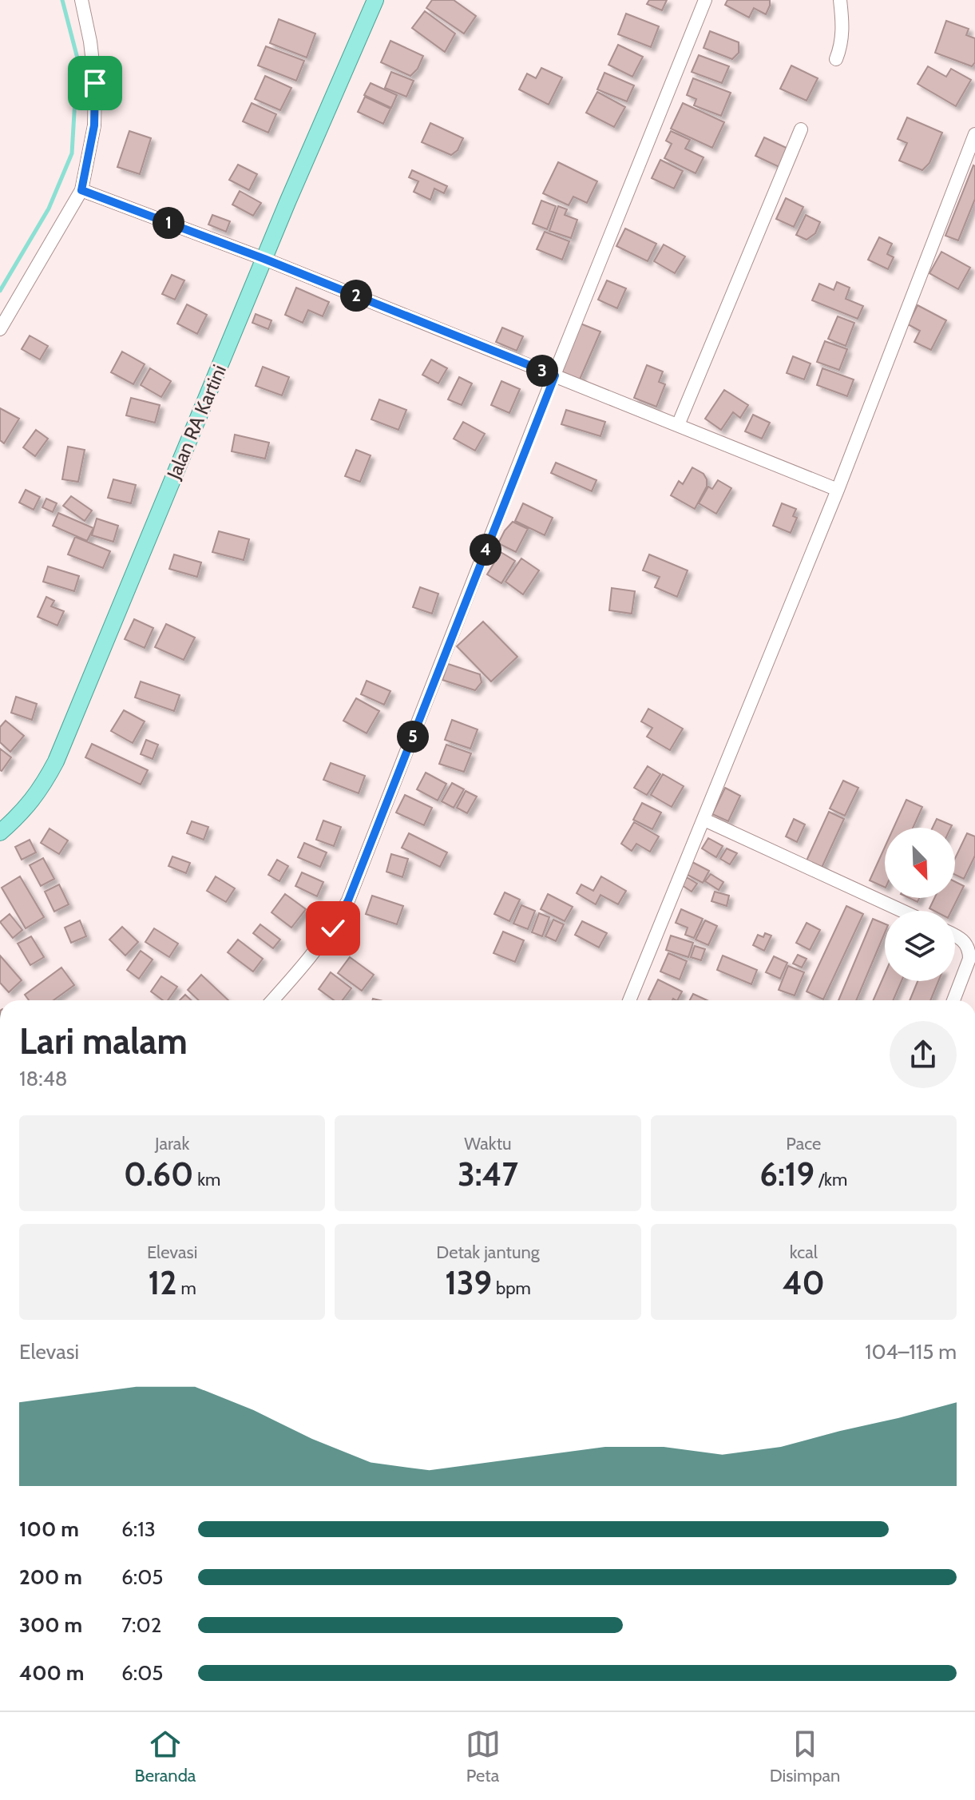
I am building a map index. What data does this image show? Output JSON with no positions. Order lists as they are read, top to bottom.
{
  "streets": {
    "main road": ["Jalan RA Kartini"]
  },
  "north": "bottom right",
  "page": {
    "pins": [
      "1",
      "2",
      "3",
      "4",
      "5"
    ],
    "heading": ["Lari malam", "18:48"],
    "stats": [
      ["Jarak", "0.60 km"],
      ["Waktu", "3:47"],
      ["Pace", "6:19 /km"],
      ["Elevasi", "12 m"],
      ["Detak jantung", "139 bpm"],
      ["kcal", "40"]
    ],
    "chart": ["Elevasi", "104–115 m"],
    "list": [
      {
        "name": "100 m",
        "note": "6:13"
      },
      {
        "name": "200 m",
        "note": "6:05"
      },
      {
        "name": "300 m",
        "note": "7:02"
      },
      {
        "name": "400 m",
        "note": "6:05"
      }
    ],
    "tabs": ["Beranda", "Peta", "Disimpan"]
  }
}
